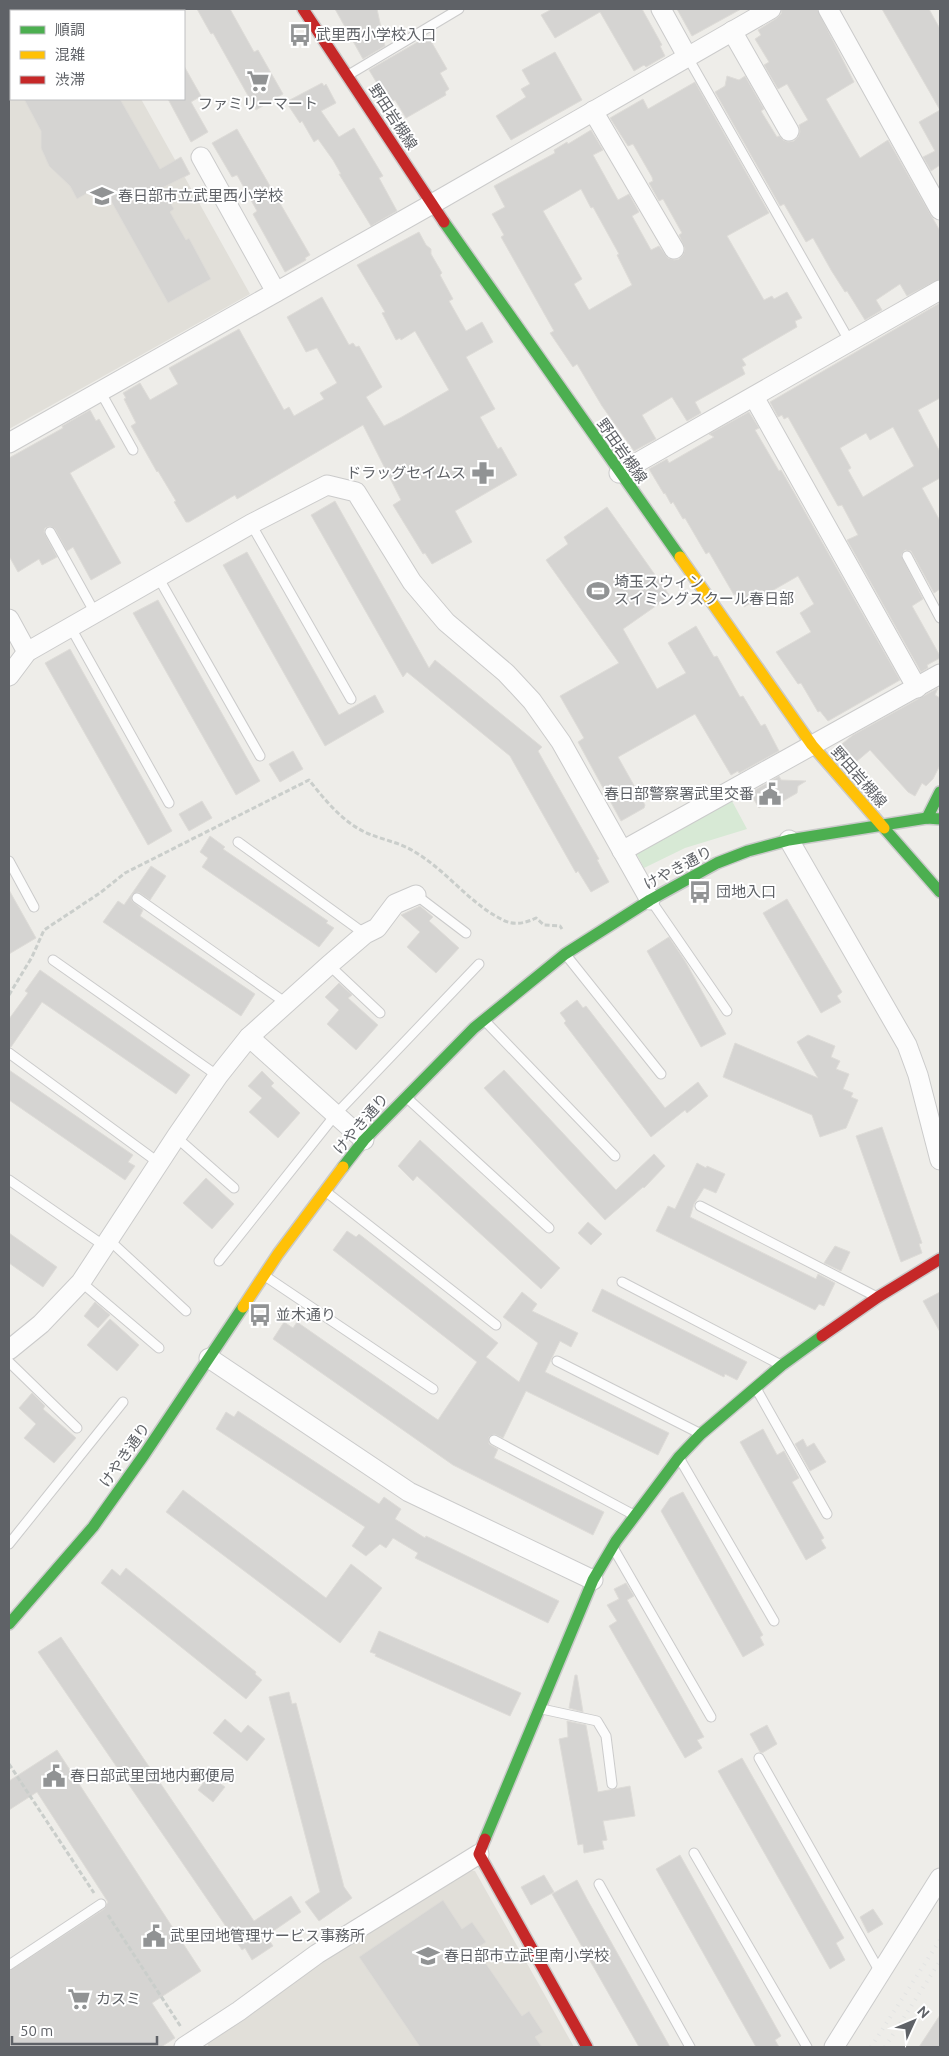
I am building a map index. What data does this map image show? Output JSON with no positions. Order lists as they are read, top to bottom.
{
  "streets": {
    "street": ["野田岩槻線", "けやき通り"]
  },
  "crossings": [
    ["野田岩槻線", "けやき通り"]
  ],
  "places": {
    "bus stop": ["武里西小学校入口", "団地入口", "並木通り"],
    "supermarket": ["ファミリーマート", "カスミ"],
    "school or university": ["春日部市立武里西小学校", "春日部市立武里南小学校"],
    "pharmacy": ["ドラッグセイムス"],
    "sports": ["埼玉スウィン スイミングスクール春日部"],
    "public building": ["春日部警察署武里交番", "春日部武里団地内郵便局", "武里団地管理サービス事務所"]
  },
  "legend": ["順調", "混雑", "渋滞"],
  "scale_bar": "50 m",
  "north": "top right"
}
